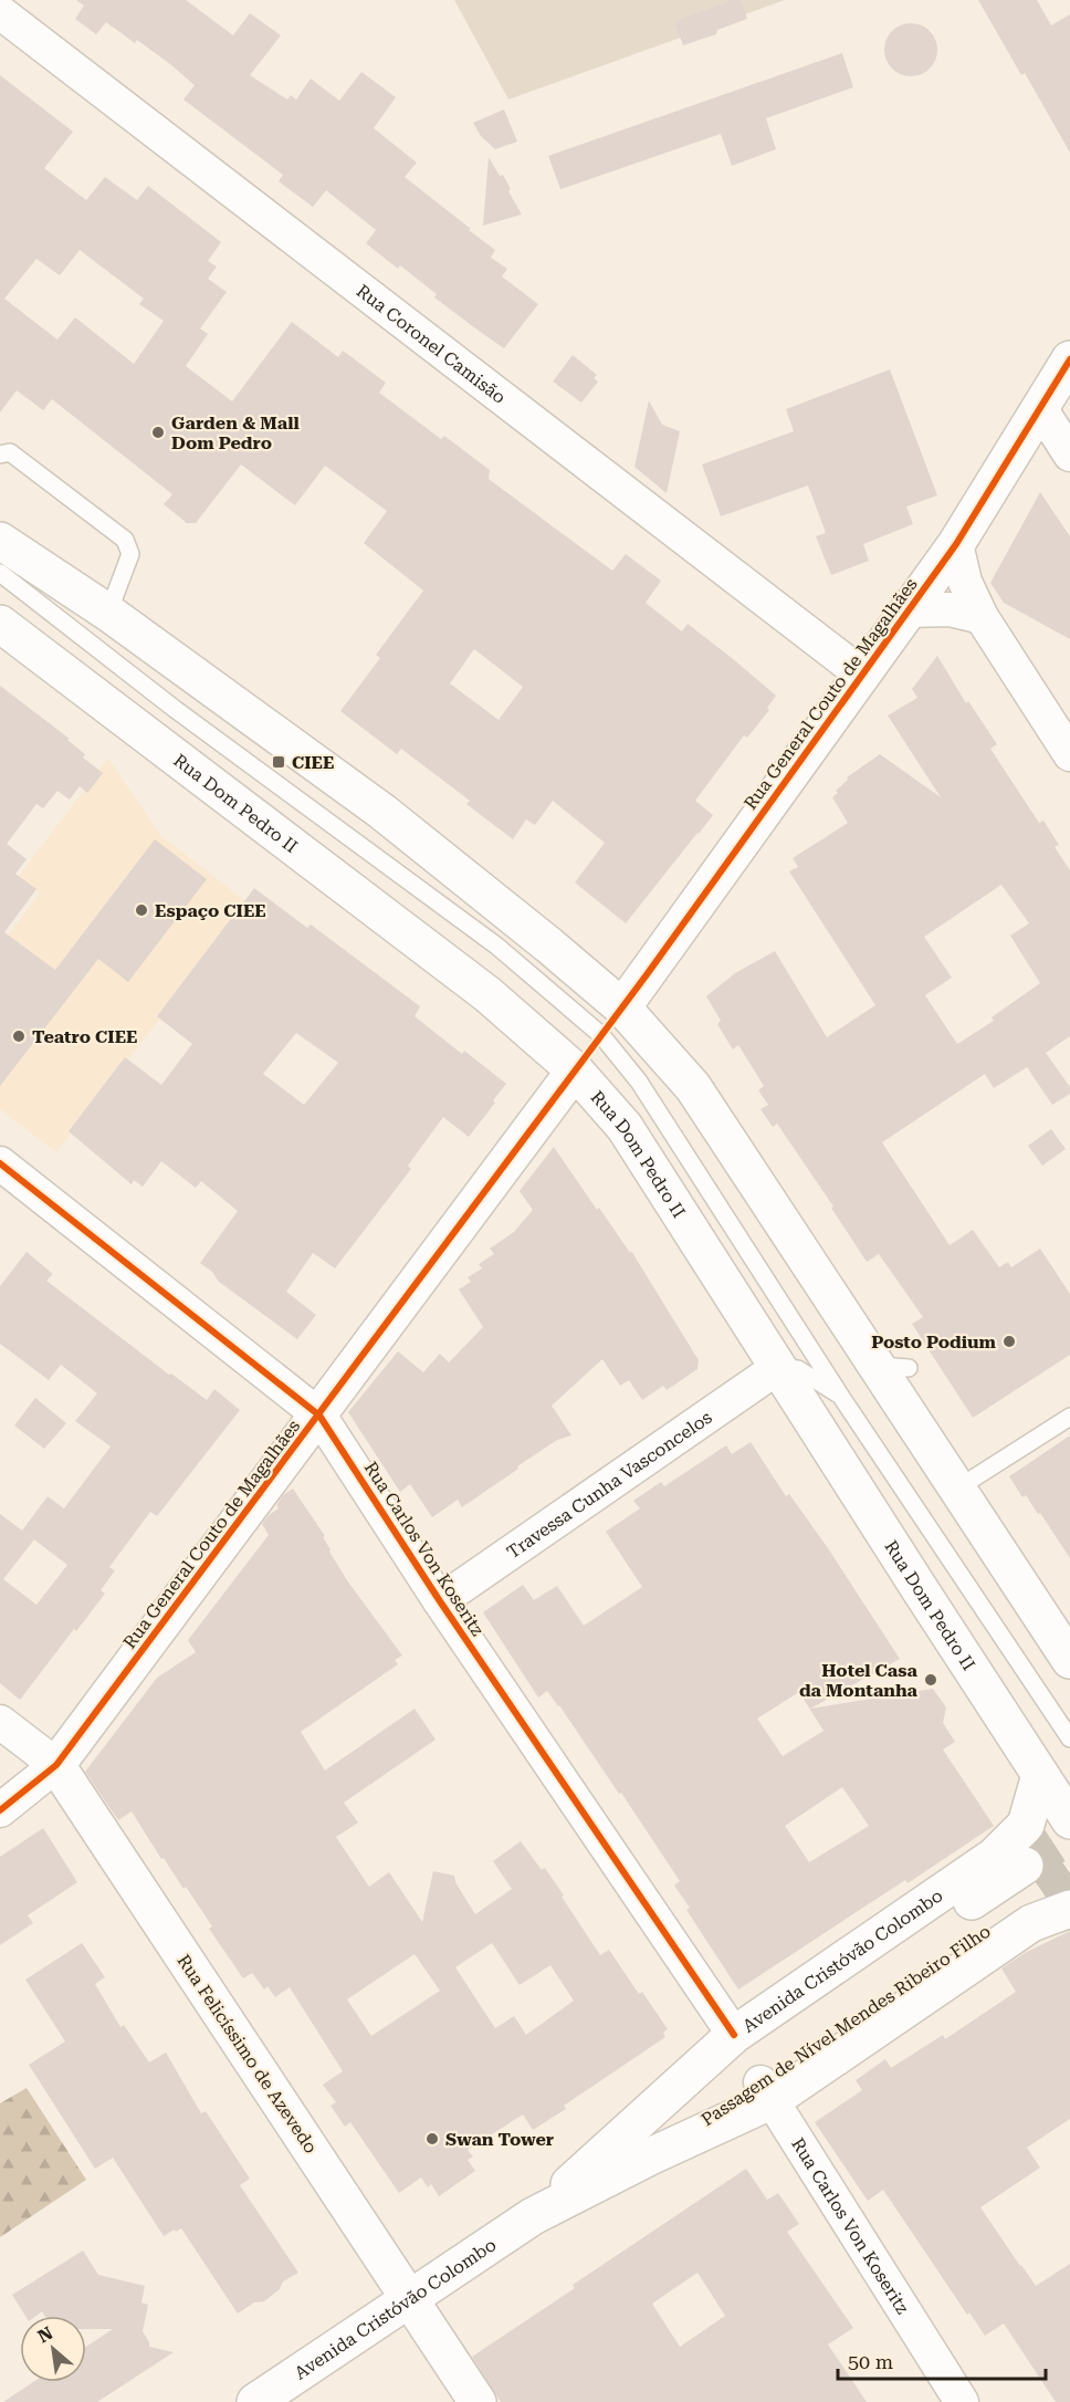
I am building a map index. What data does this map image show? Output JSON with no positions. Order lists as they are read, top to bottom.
{
  "streets": {
    "main road": [
      "Rua General Couto de Magalhães",
      "Rua Dom Pedro II",
      "Avenida Cristóvão Colombo",
      "Passagem de Nível Mendes Ribeiro Filho",
      "Rua Felicíssimo de Azevedo"
    ],
    "street": ["Rua Coronel Camisão", "Travessa Cunha Vasconcelos", "Rua Carlos Von Koseritz"]
  },
  "crossings": [
    ["Rua Coronel Camisão", "Rua General Couto de Magalhães"],
    ["Rua General Couto de Magalhães", "Rua Dom Pedro II"],
    ["Rua General Couto de Magalhães", "Rua Carlos Von Koseritz"],
    ["Rua General Couto de Magalhães", "Rua Felicíssimo de Azevedo"],
    ["Rua Dom Pedro II", "Travessa Cunha Vasconcelos"],
    ["Rua Dom Pedro II", "Avenida Cristóvão Colombo"],
    ["Travessa Cunha Vasconcelos", "Rua Carlos Von Koseritz"],
    ["Rua Carlos Von Koseritz", "Avenida Cristóvão Colombo"],
    ["Rua Carlos Von Koseritz", "Passagem de Nível Mendes Ribeiro Filho"],
    ["Avenida Cristóvão Colombo", "Passagem de Nível Mendes Ribeiro Filho"],
    ["Avenida Cristóvão Colombo", "Rua Felicíssimo de Azevedo"]
  ],
  "places": {
    "other": [
      "Garden & Mall Dom Pedro",
      "Espaço CIEE",
      "Teatro CIEE",
      "Posto Podium",
      "Hotel Casa da Montanha",
      "Swan Tower"
    ],
    "transit": ["CIEE"]
  },
  "scale_bar": "50 m",
  "north": "top left"
}
